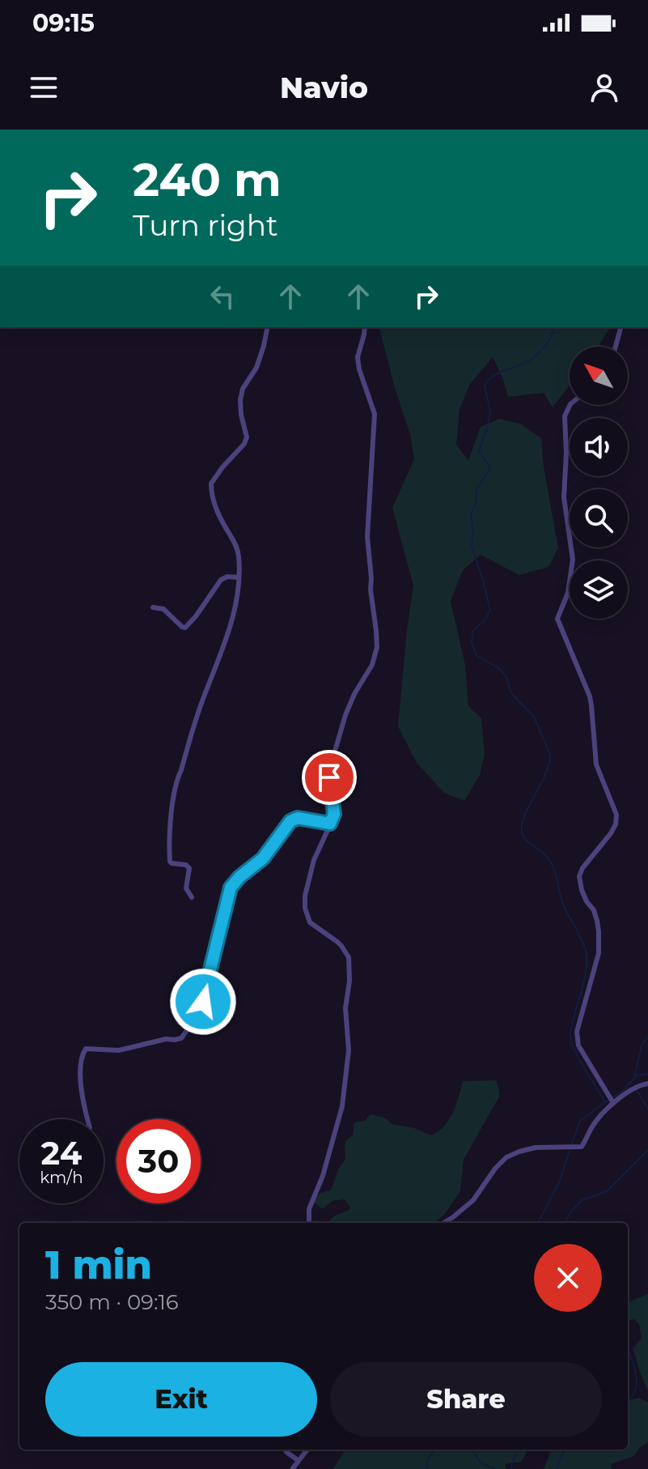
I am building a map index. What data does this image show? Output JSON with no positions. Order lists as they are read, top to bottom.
{
  "north": "top left",
  "page": {
    "status": "09:15",
    "header": "Navio",
    "turn": ["240 m", "Turn right"],
    "speed": "24 km/h",
    "limit": "30",
    "heading": ["1 min", "350 m · 09:16"],
    "buttons": ["Exit", "Share"]
  }
}
